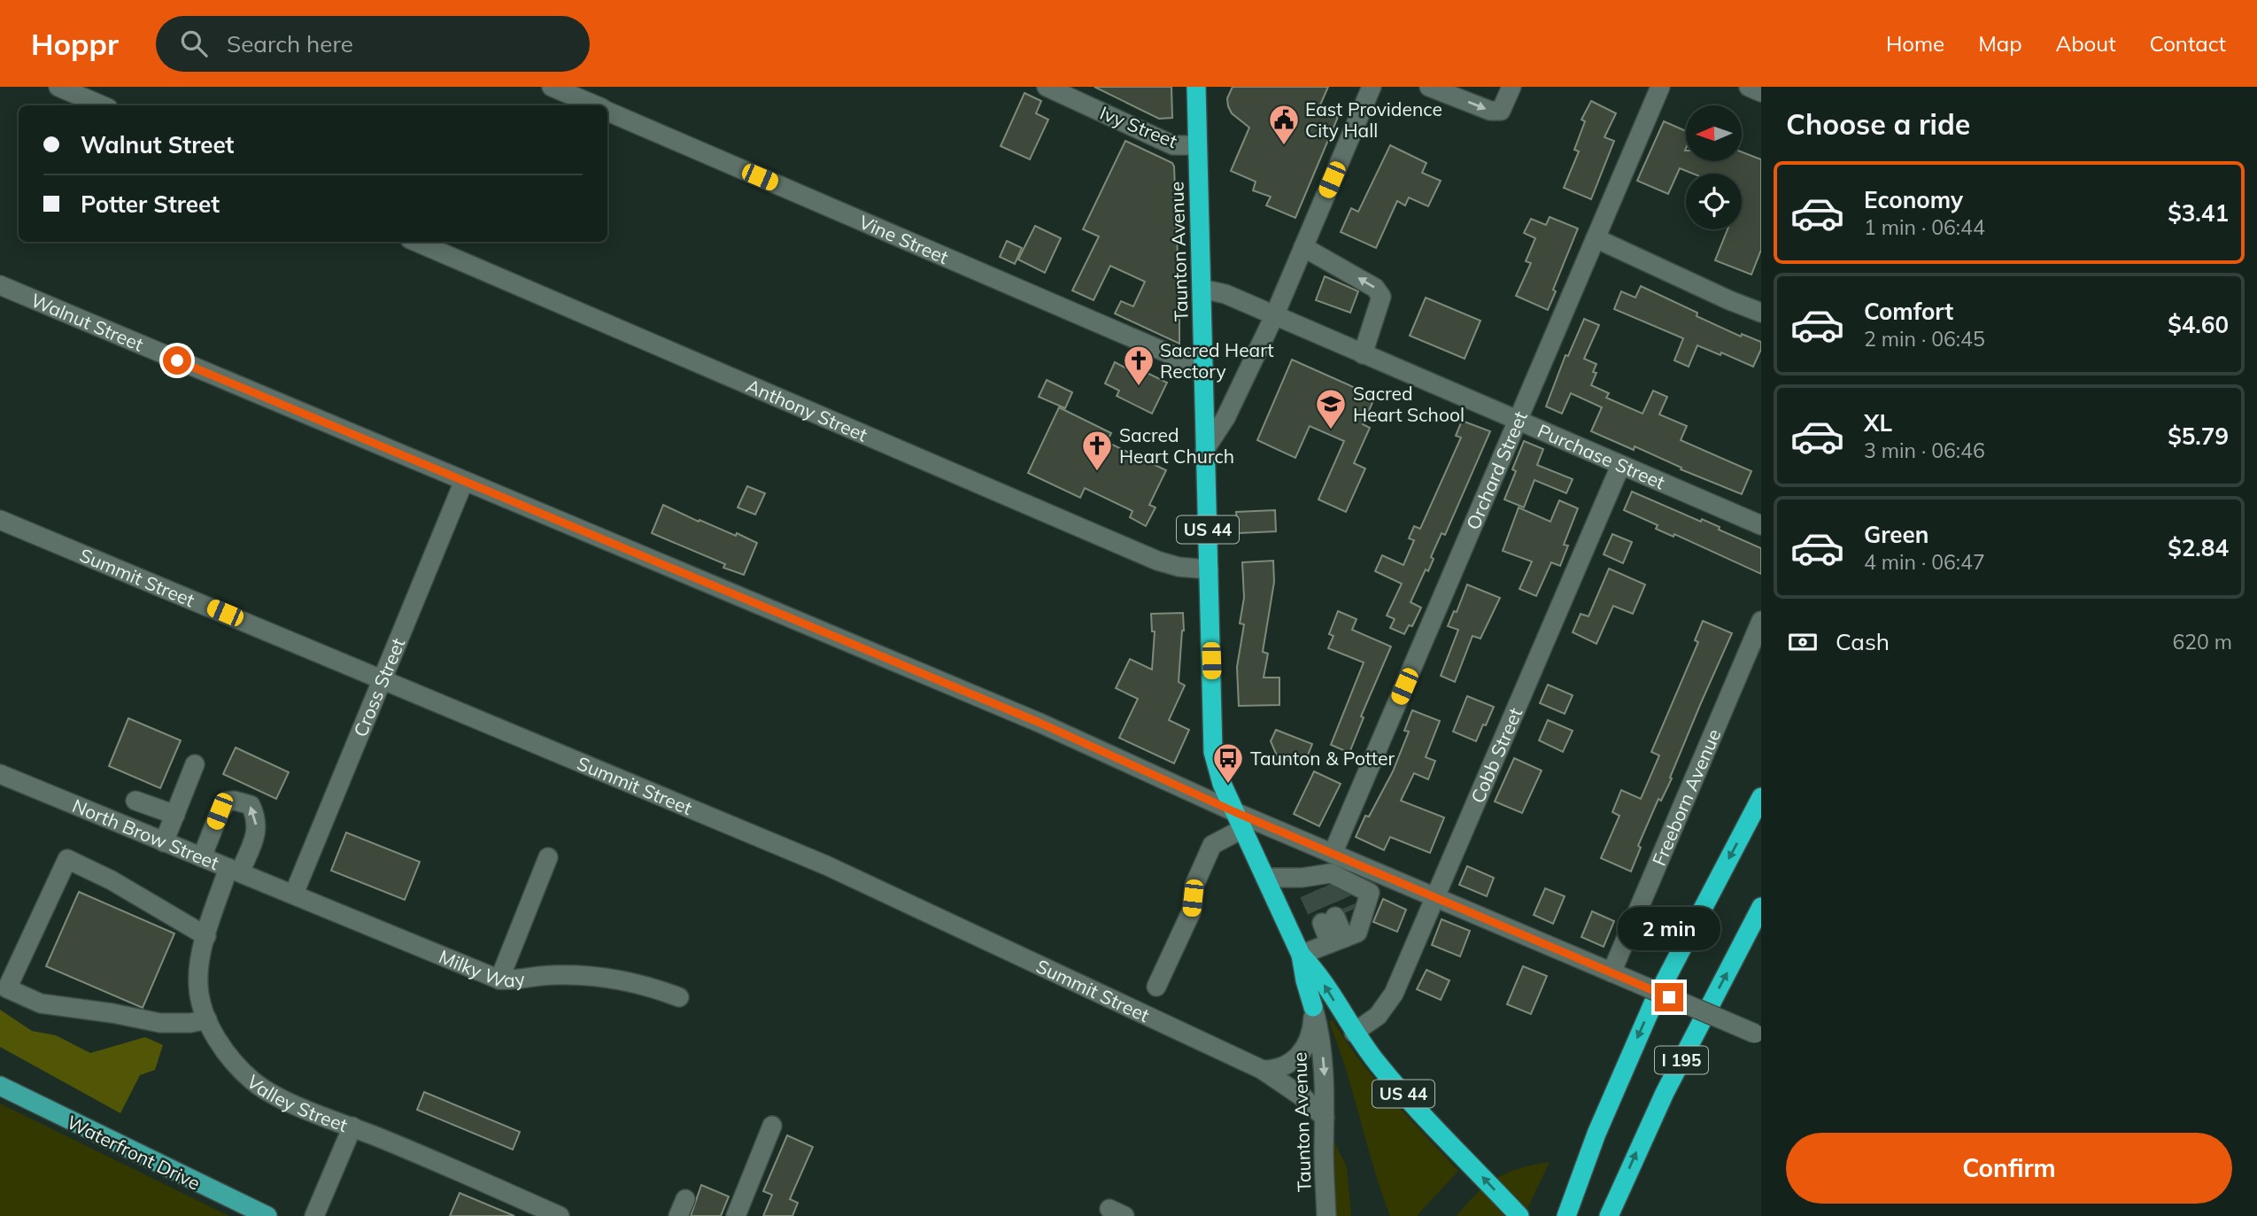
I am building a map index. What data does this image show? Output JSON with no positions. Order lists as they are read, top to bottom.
{
  "streets": {
    "highway": ["Taunton Avenue", "US 44", "I 195"],
    "main road": ["Waterfront Drive"],
    "street": [
      "Ivy Street",
      "Vine Street",
      "Walnut Street",
      "Anthony Street",
      "Purchase Street",
      "Orchard Street",
      "Summit Street",
      "Cross Street",
      "Cobb Street",
      "Freeborn Avenue",
      "North Brow Street",
      "Milky Way",
      "Valley Street"
    ]
  },
  "crossings": [
    ["Ivy Street", "Taunton Avenue"],
    ["Vine Street", "Taunton Avenue"],
    ["Taunton Avenue", "Walnut Street"],
    ["Taunton Avenue", "Anthony Street"],
    ["Taunton Avenue", "Purchase Street"],
    ["Taunton Avenue", "US 44"],
    ["Taunton Avenue", "Summit Street"],
    ["Taunton Avenue", "Cobb Street"],
    ["Walnut Street", "Orchard Street"],
    ["Walnut Street", "Cross Street"],
    ["Purchase Street", "Orchard Street"],
    ["Purchase Street", "Cobb Street"],
    ["US 44", "Cobb Street"],
    ["Summit Street", "Cross Street"],
    ["Cross Street", "North Brow Street"],
    ["Cross Street", "Milky Way"],
    ["North Brow Street", "Milky Way"],
    ["North Brow Street", "Valley Street"]
  ],
  "places": {
    "public building": ["East Providence City Hall"],
    "church": ["Sacred Heart Rectory", "Sacred Heart Church"],
    "school or university": ["Sacred Heart School"],
    "bus stop": ["Taunton & Potter"]
  },
  "north": "left",
  "page": {
    "header": "Hoppr",
    "search": "Search here",
    "nav": [
      "Home",
      "Map",
      "About",
      "Contact"
    ],
    "heading": "Choose a ride",
    "banner": ["Walnut Street", "Potter Street"],
    "list": [
      {
        "name": "Economy",
        "note": "1 min · 06:44",
        "value": "$3.41"
      },
      {
        "name": "Comfort",
        "note": "2 min · 06:45",
        "value": "$4.60"
      },
      {
        "name": "XL",
        "note": "3 min · 06:46",
        "value": "$5.79"
      },
      {
        "name": "Green",
        "note": "4 min · 06:47",
        "value": "$2.84"
      }
    ],
    "pay": ["Cash", "620 m"],
    "bubble": "2 min",
    "buttons": "Confirm"
  }
}
